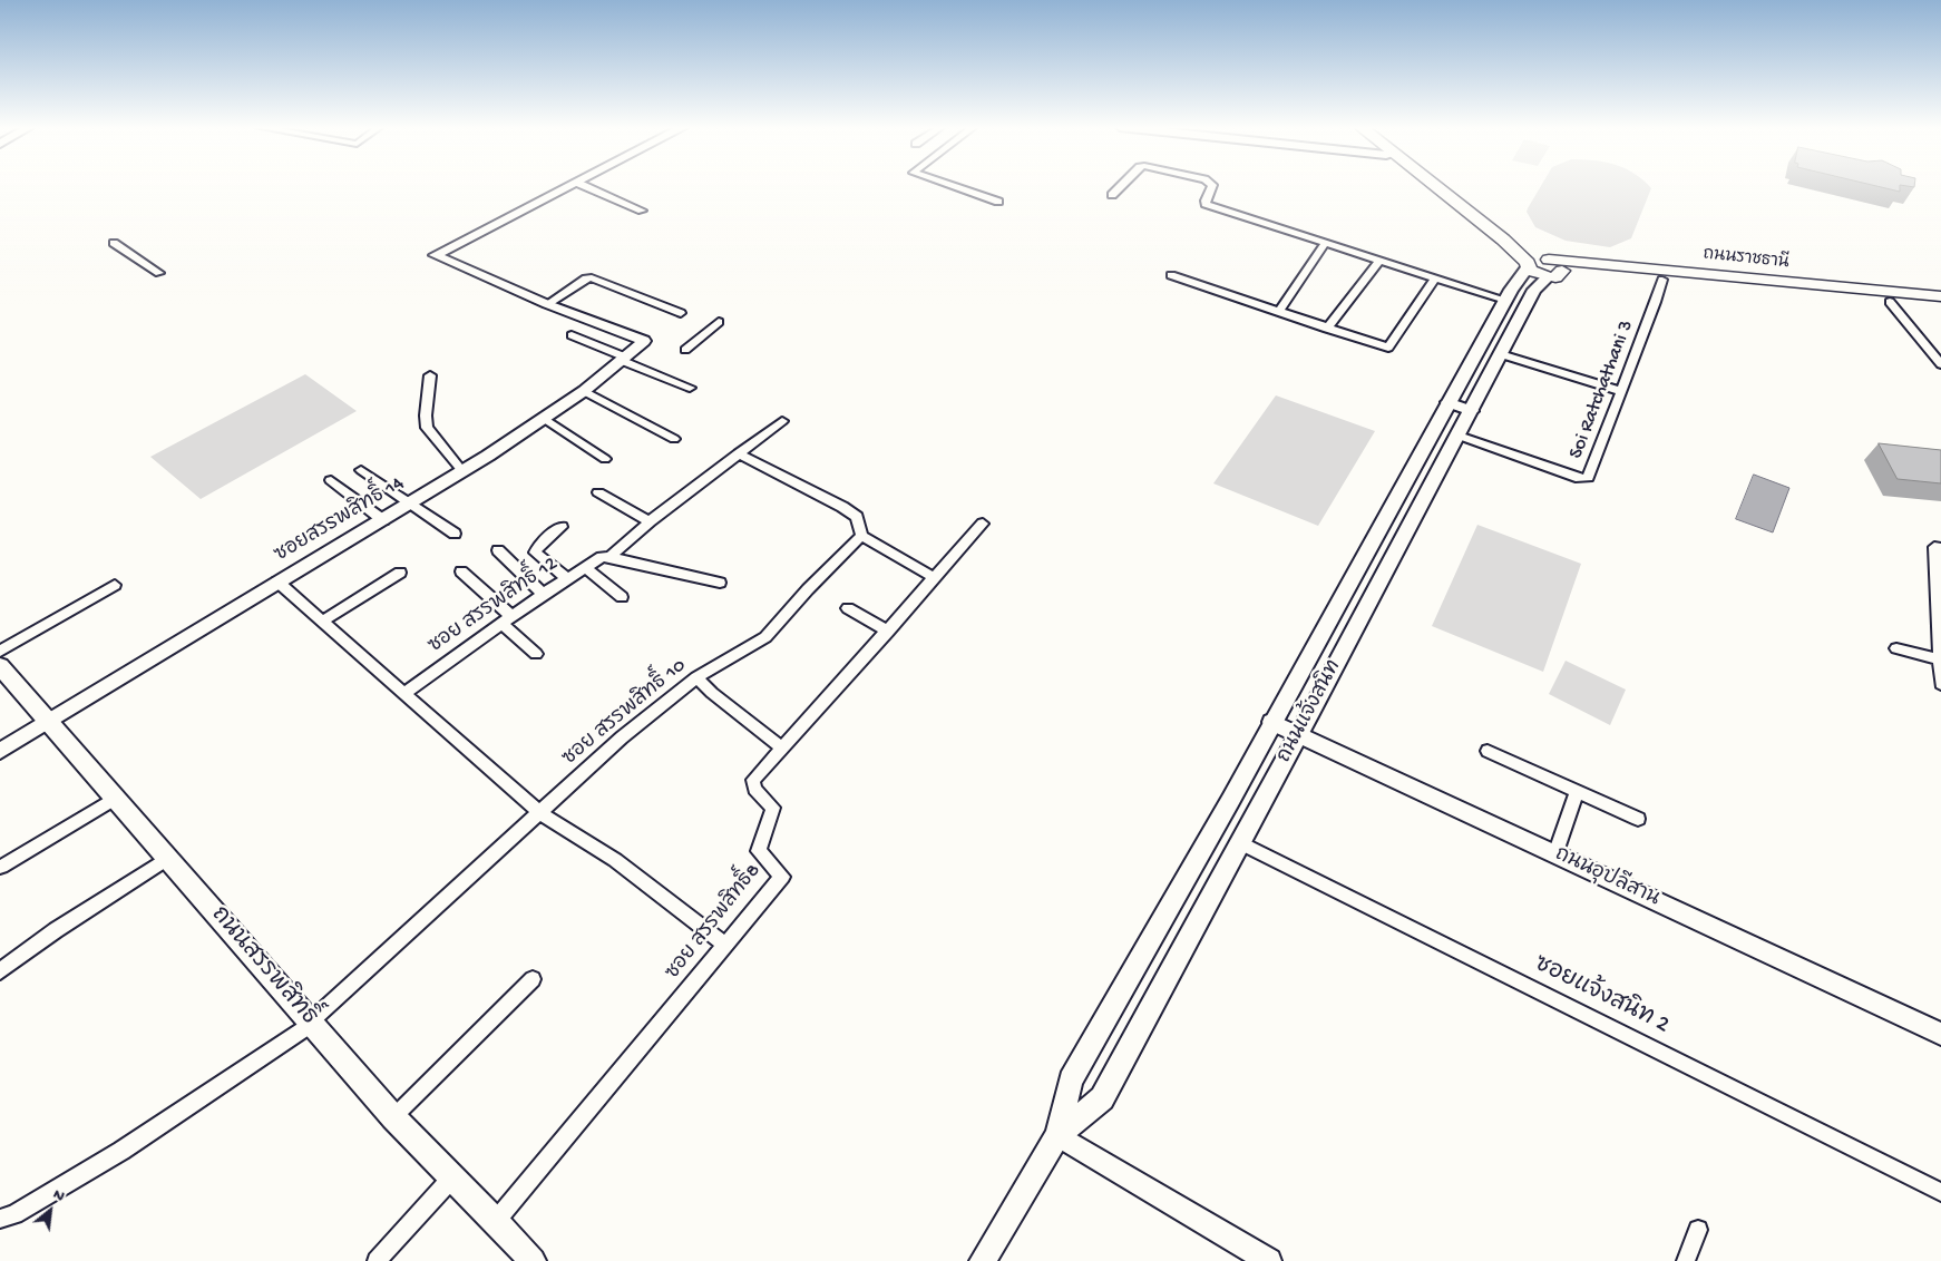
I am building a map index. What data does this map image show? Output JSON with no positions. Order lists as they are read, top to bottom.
{
  "streets": {
    "main road": ["ถนนราชธานี", "ถนนแจ้งสนิท", "ถนนสรรพสิทธิ์"],
    "street": [
      "Soi Ratchathani 3",
      "ซอยสรรพสิทธิ์ 14",
      "ซอย สรรพสิทธิ์ 12",
      "ซอย สรรพสิทธิ์ 10",
      "ถนนอุปลีสาน",
      "ซอย สรรพสิทธิ์8",
      "ซอยแจ้งสนิท 2"
    ]
  },
  "crossings": [
    ["ถนนราชธานี", "Soi Ratchathani 3"],
    ["ถนนราชธานี", "ถนนแจ้งสนิท"],
    ["Soi Ratchathani 3", "ถนนแจ้งสนิท"],
    ["ซอยสรรพสิทธิ์ 14", "ถนนสรรพสิทธิ์"],
    ["ถนนแจ้งสนิท", "ถนนอุปลีสาน"],
    ["ถนนแจ้งสนิท", "ซอยแจ้งสนิท 2"],
    ["ซอย สรรพสิทธิ์ 10", "ถนนสรรพสิทธิ์"],
    ["ซอย สรรพสิทธิ์8", "ถนนสรรพสิทธิ์"]
  ],
  "north": "top right"
}
